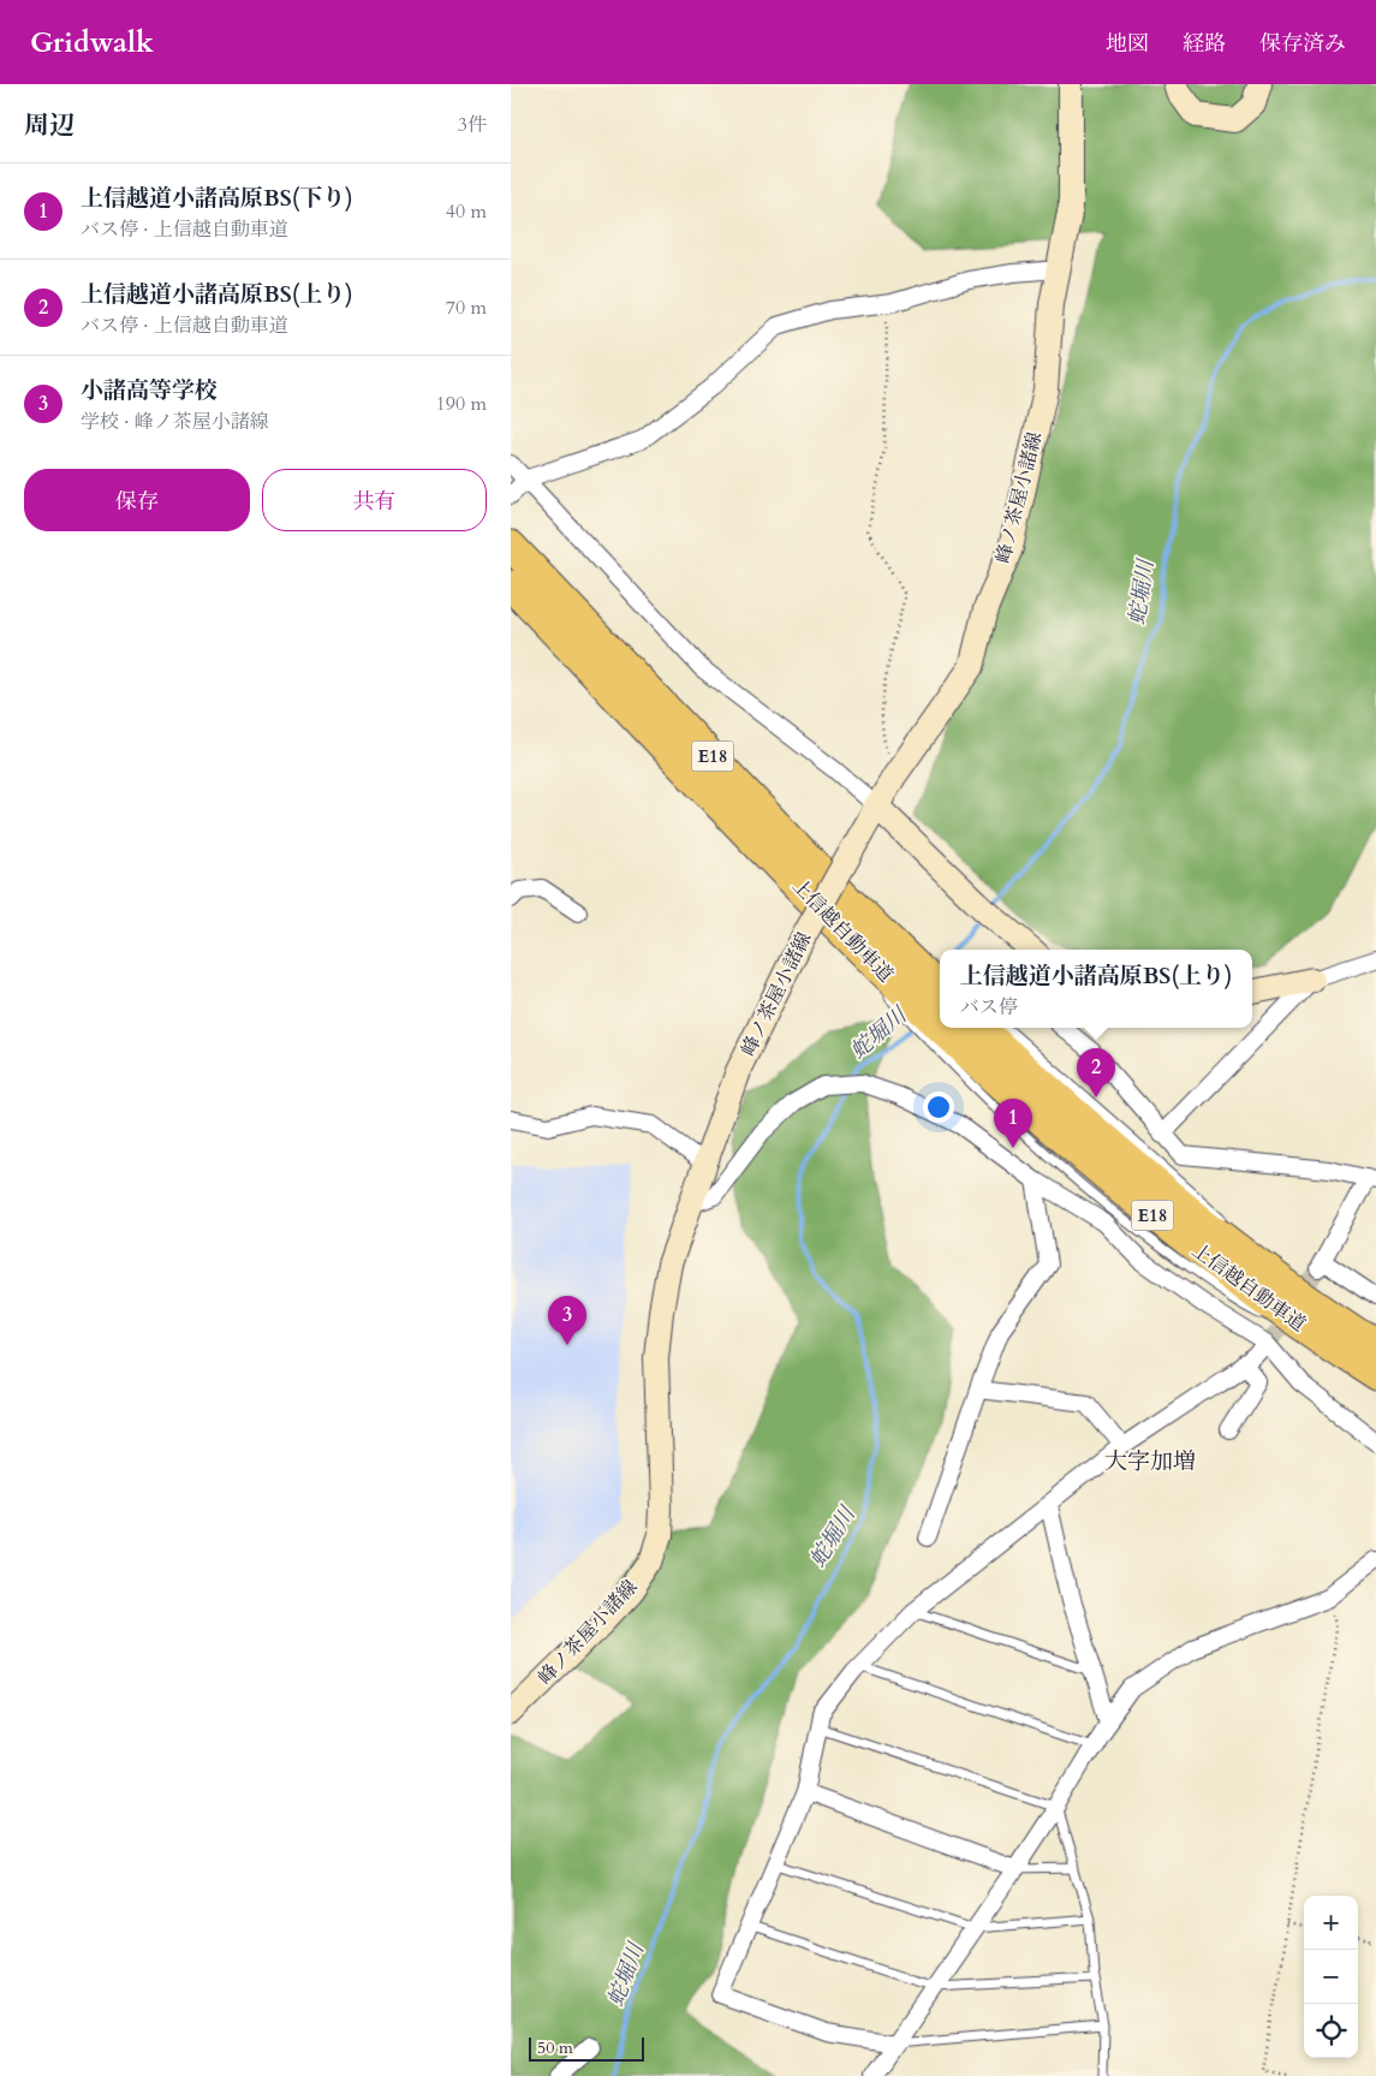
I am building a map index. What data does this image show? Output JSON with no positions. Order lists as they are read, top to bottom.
{
  "streets": {
    "highway": ["E18", "上信越自動車道"],
    "main road": ["峰ノ茶屋小諸線"]
  },
  "districts": ["大字加増"],
  "water": ["蛇堀川"],
  "scale_bar": "50 m",
  "page": {
    "header": "Gridwalk",
    "nav": ["地図", "経路", "保存済み"],
    "heading": ["周辺", "3件"],
    "list": [
      {
        "mark": "1",
        "name": "上信越道小諸高原BS(下り)",
        "note": "バス停 · 上信越自動車道",
        "value": "40 m"
      },
      {
        "mark": "2",
        "name": "上信越道小諸高原BS(上り)",
        "note": "バス停 · 上信越自動車道",
        "value": "70 m"
      },
      {
        "mark": "3",
        "name": "小諸高等学校",
        "note": "学校 · 峰ノ茶屋小諸線",
        "value": "190 m"
      }
    ],
    "buttons": ["保存", "共有"],
    "popup": ["上信越道小諸高原BS(上り)", "バス停"],
    "pins": ["2", "1", "3"],
    "map_buttons": ["+", "−"],
    "scale": "50 m"
  }
}
